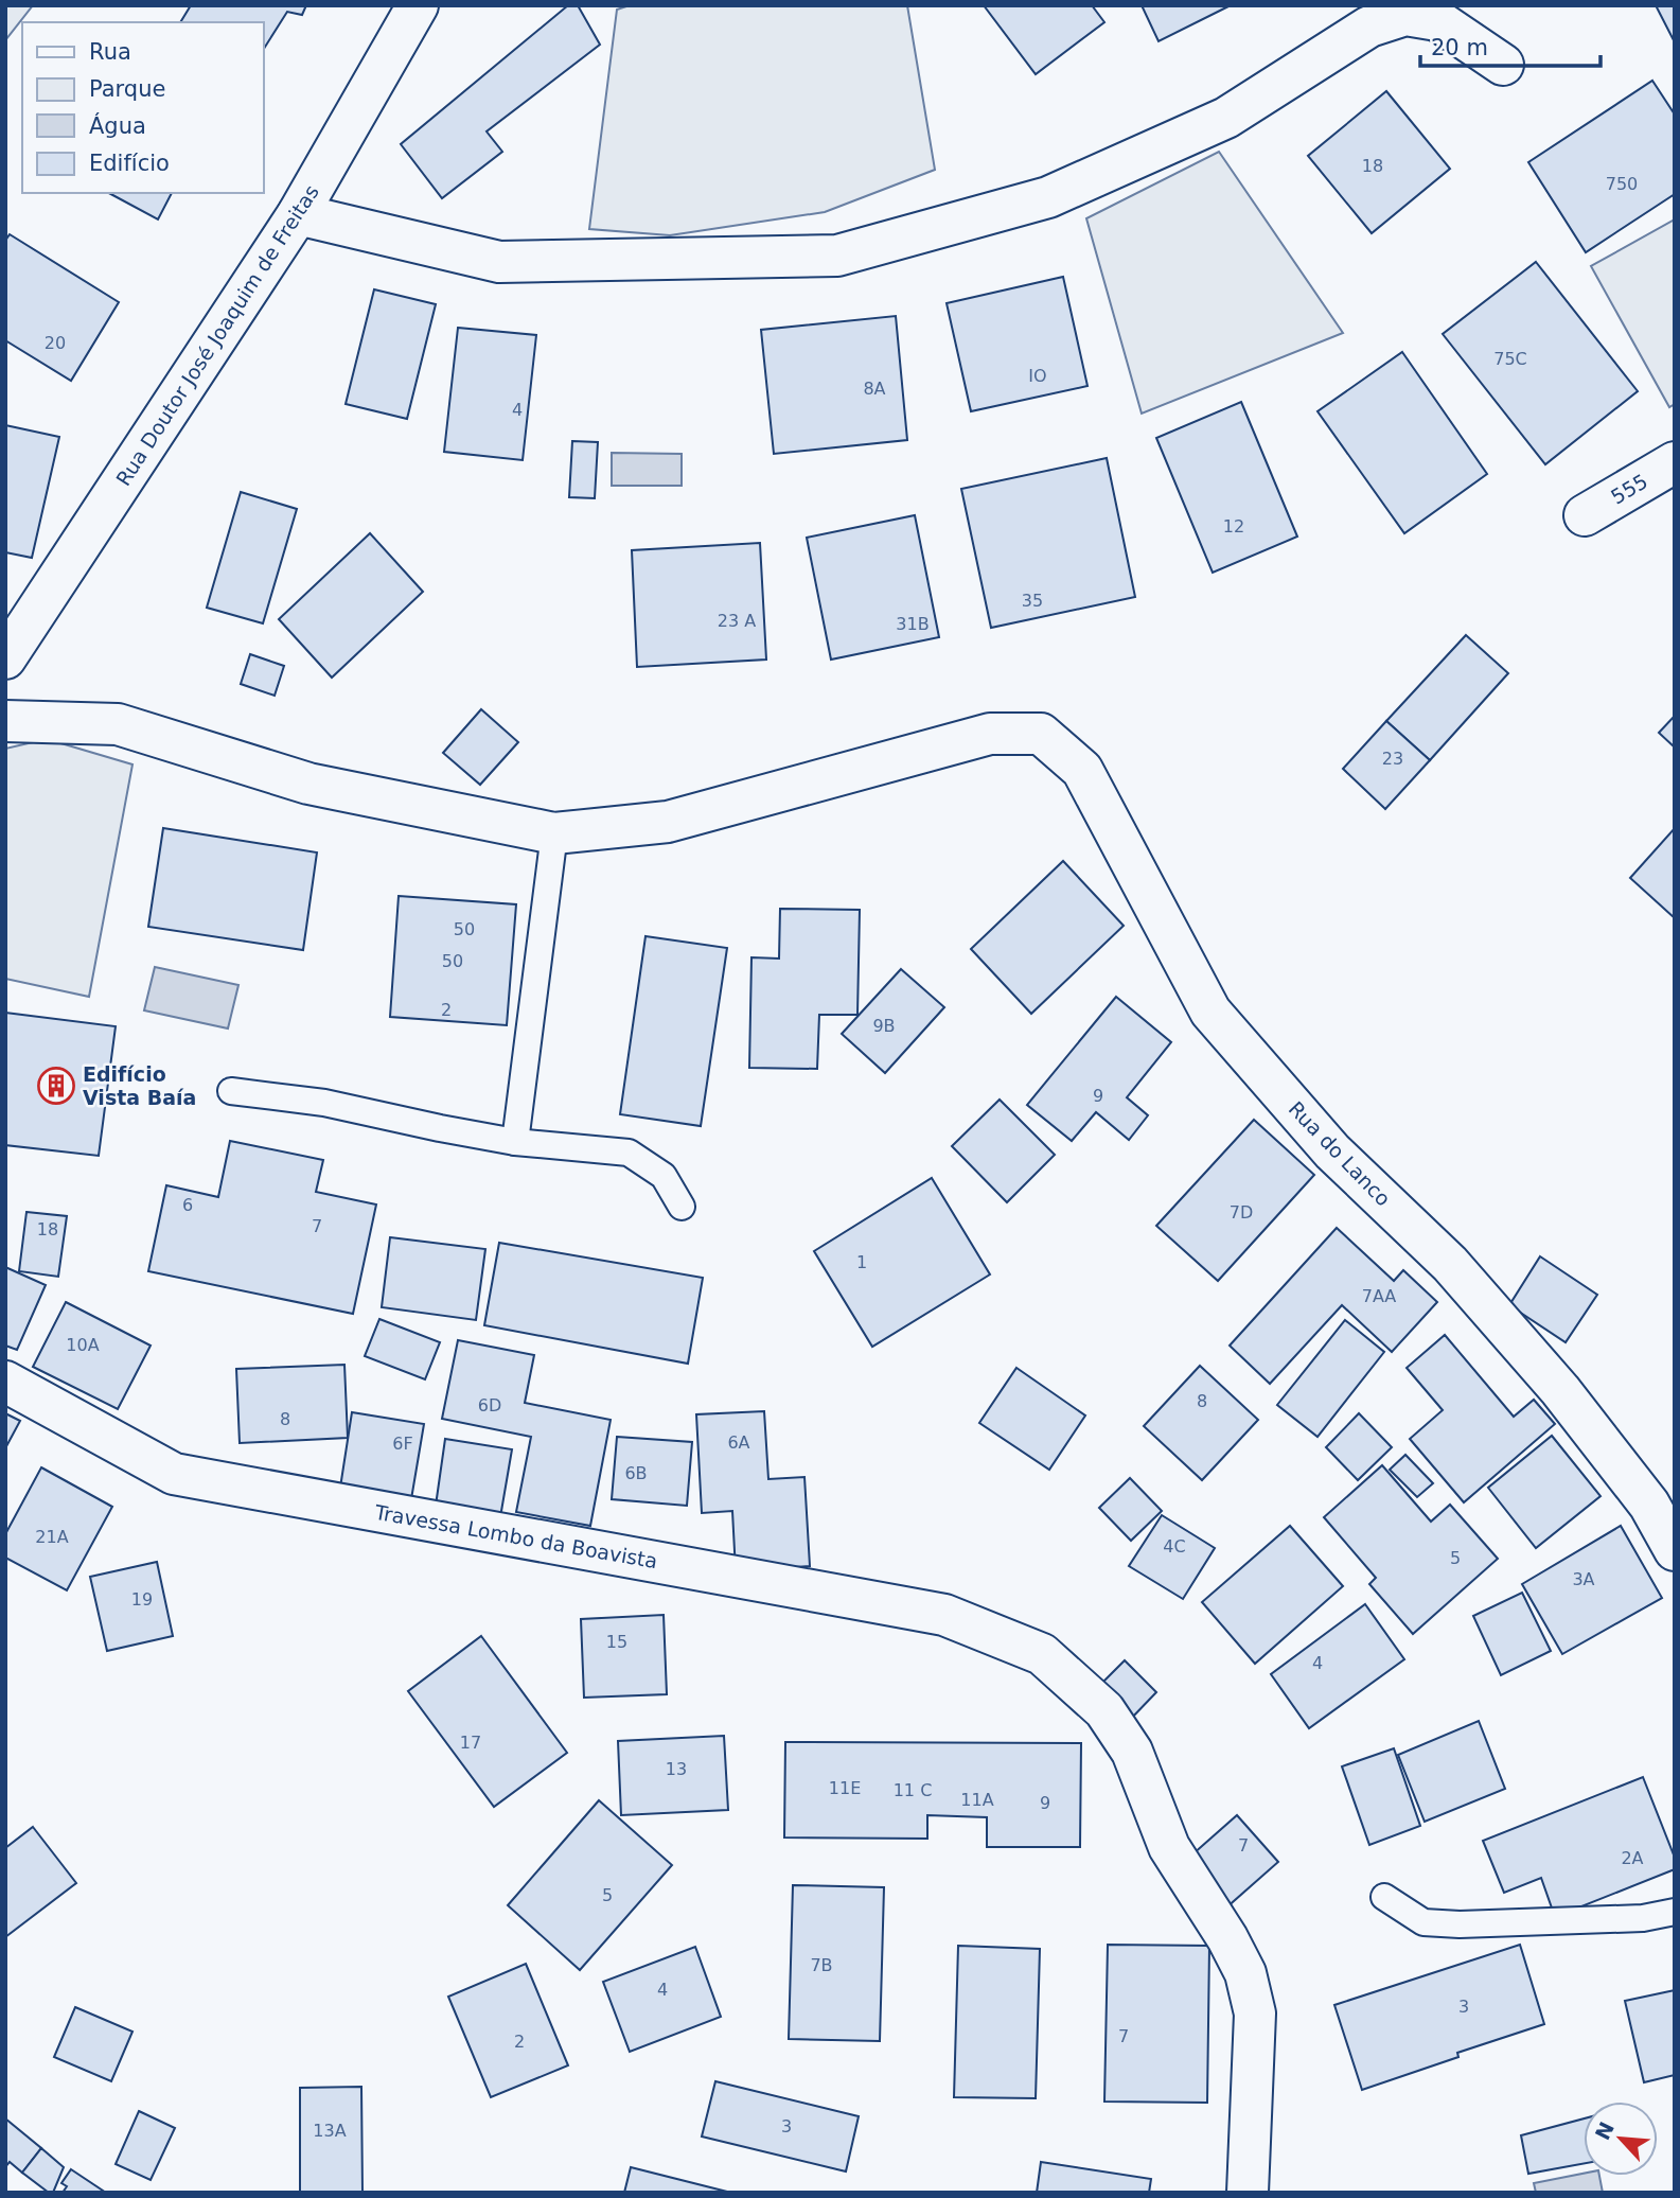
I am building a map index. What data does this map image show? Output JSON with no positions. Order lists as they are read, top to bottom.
{
  "streets": {
    "street": [
      "Rua Doutor José Joaquim de Freitas",
      "555",
      "Rua do Lanco",
      "Travessa Lombo da Boavista"
    ]
  },
  "places": {
    "building": ["Edifício Vista Baía"]
  },
  "house_numbers": [
    "18",
    "750",
    "20",
    "75C",
    "IO",
    "8A",
    "4",
    "12",
    "35",
    "23 A",
    "31B",
    "23",
    "50",
    "50",
    "2",
    "9B",
    "9",
    "6",
    "7D",
    "7",
    "18",
    "1",
    "7AA",
    "10A",
    "8",
    "6D",
    "8",
    "6A",
    "6F",
    "6B",
    "21A",
    "4C",
    "5",
    "3A",
    "19",
    "15",
    "4",
    "17",
    "13",
    "11E",
    "11 C",
    "11A",
    "9",
    "7",
    "2A",
    "5",
    "7B",
    "4",
    "3",
    "7",
    "2",
    "3",
    "13A"
  ],
  "legend": [
    "Rua",
    "Parque",
    "Água",
    "Edifício"
  ],
  "scale_bar": "20 m",
  "north": "top left"
}
